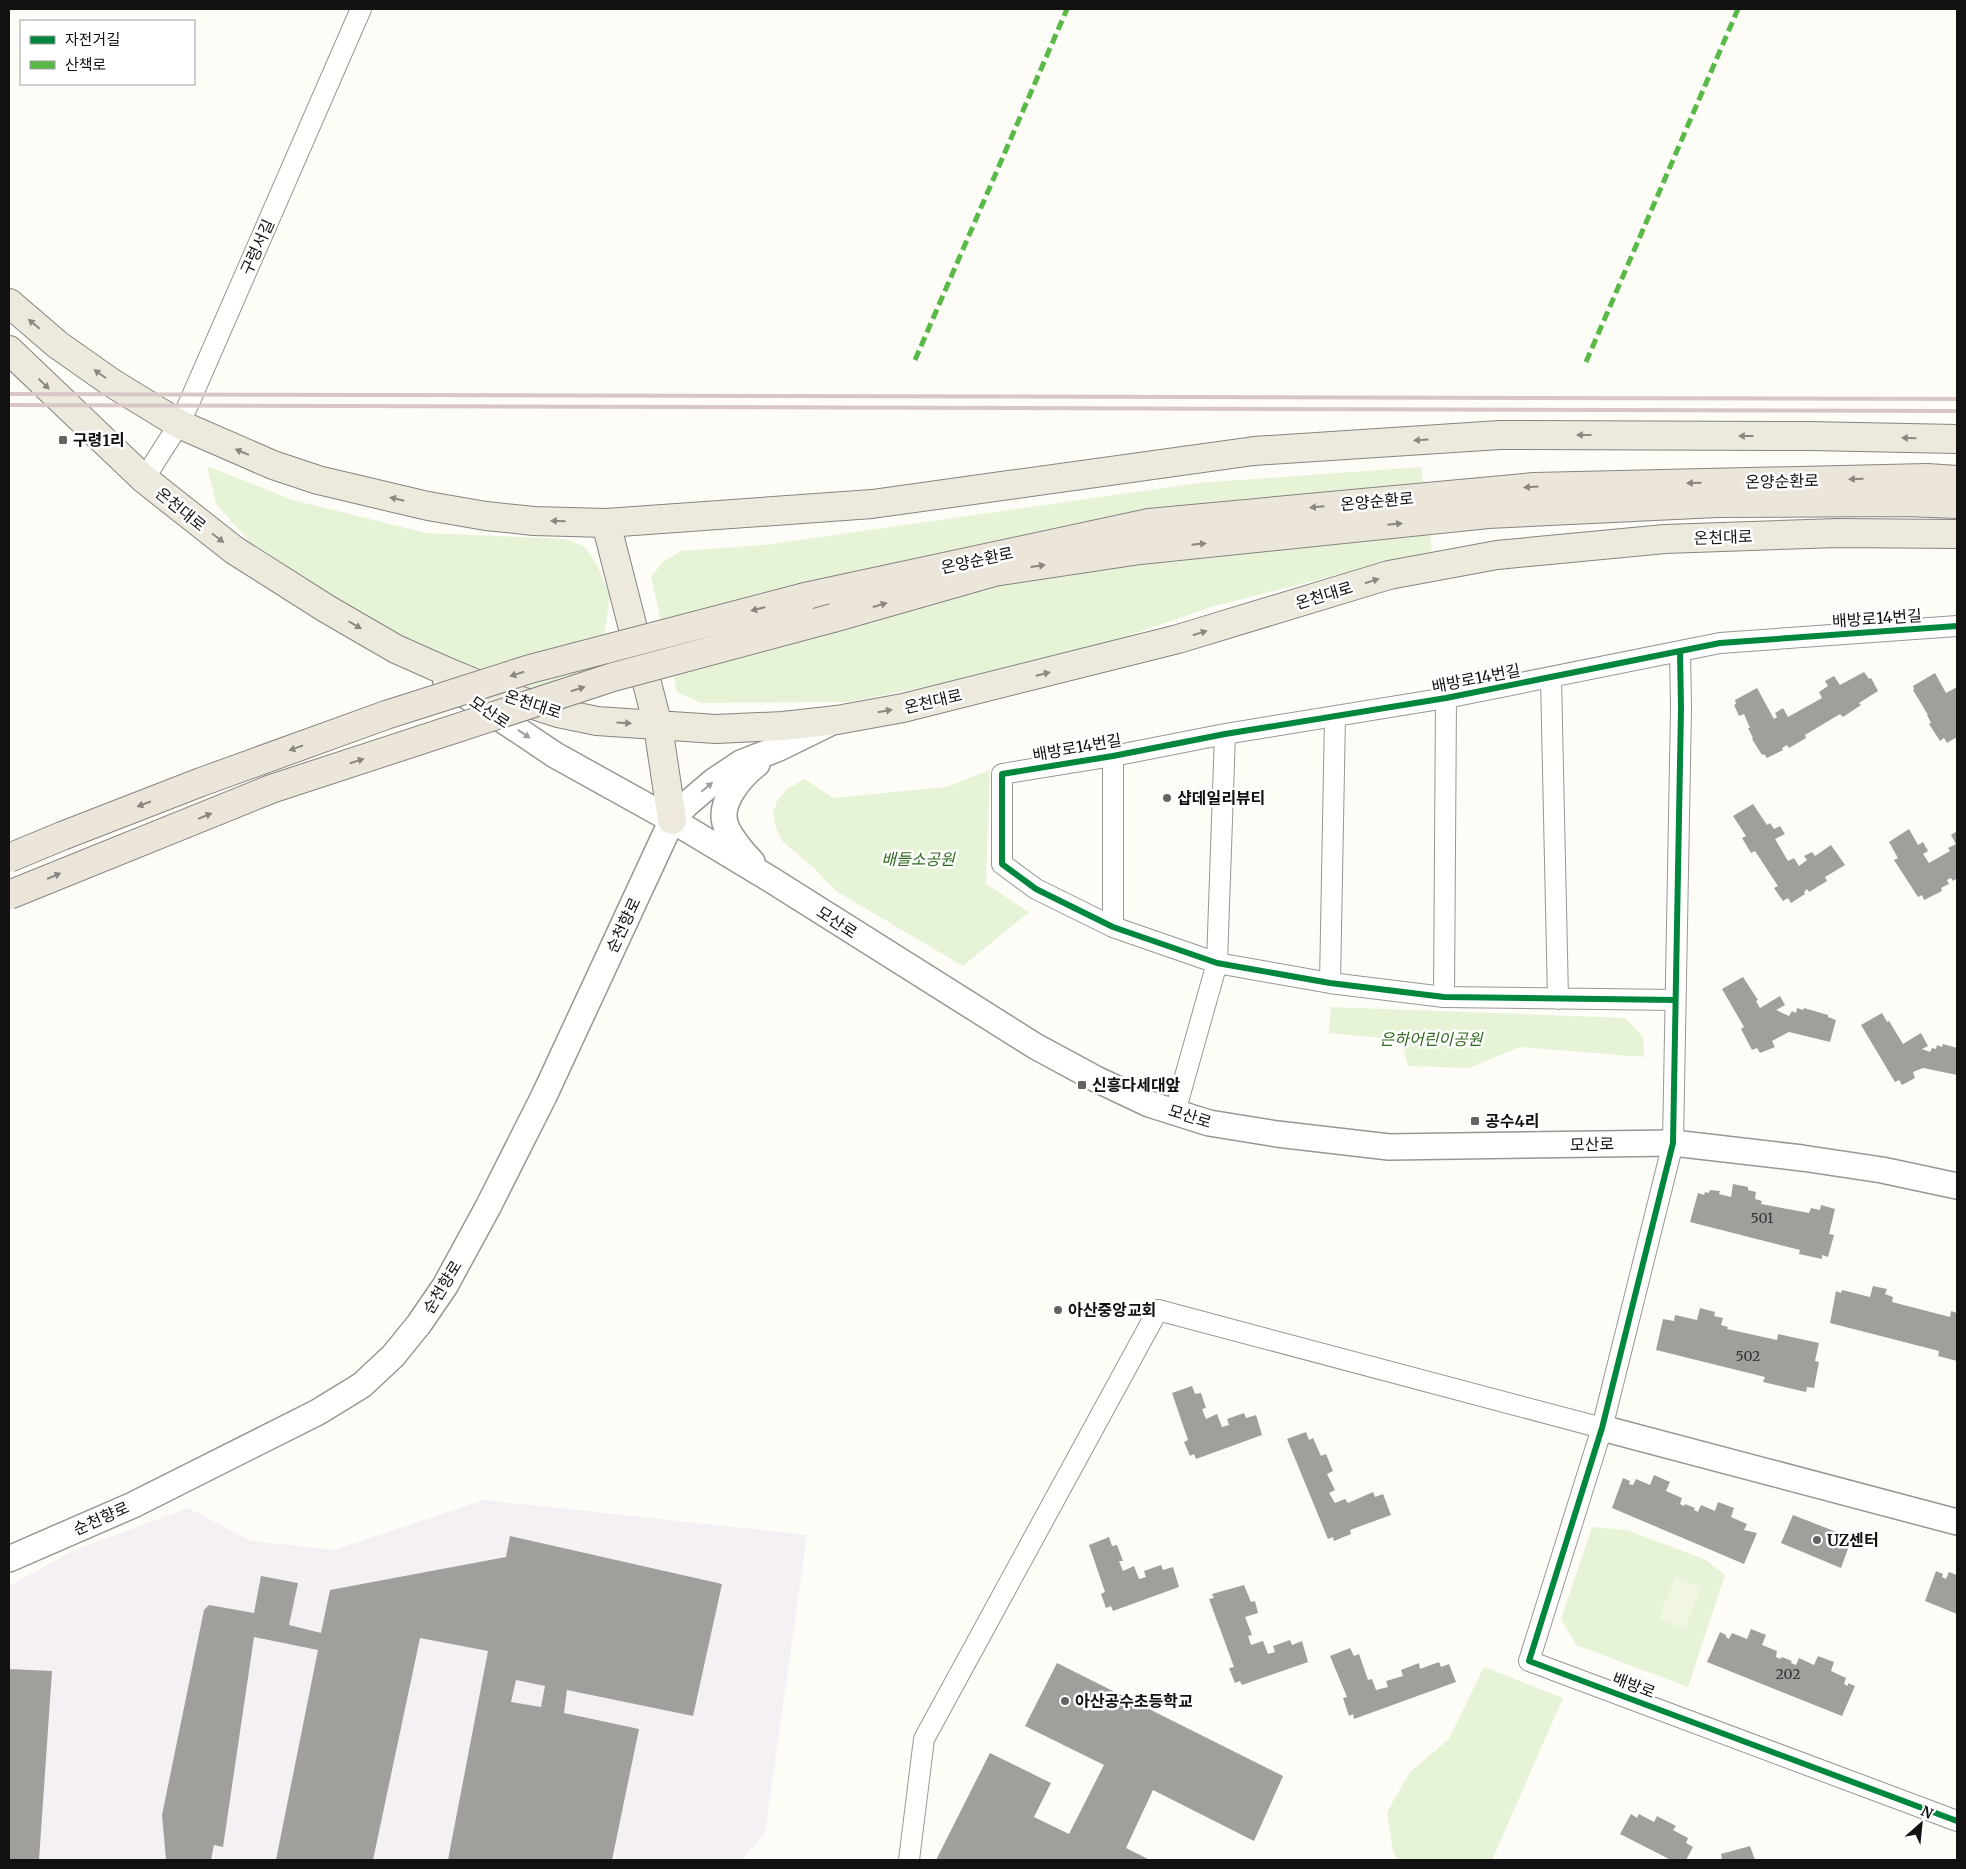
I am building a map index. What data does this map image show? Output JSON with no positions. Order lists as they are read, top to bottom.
{
  "streets": {
    "highway": ["온양순환로"],
    "main road": ["온천대로"],
    "street": [
      "구령서길",
      "배방로14번길",
      "모산로",
      "순천향로",
      "배방로"
    ]
  },
  "crossings": [
    ["구령서길", "온천대로"],
    ["온천대로", "모산로"],
    ["모산로", "순천향로"]
  ],
  "parks": ["배들소공원", "은하어린이공원"],
  "places": {
    "transit": ["구령1리", "신흥다세대앞", "공수4리"],
    "other": [
      "샵데일리뷰티",
      "아산중앙교회",
      "UZ센터",
      "아산공수초등학교"
    ]
  },
  "house_numbers": ["501", "502", "202"],
  "legend": ["자전거길", "산책로"],
  "north": "top right"
}
